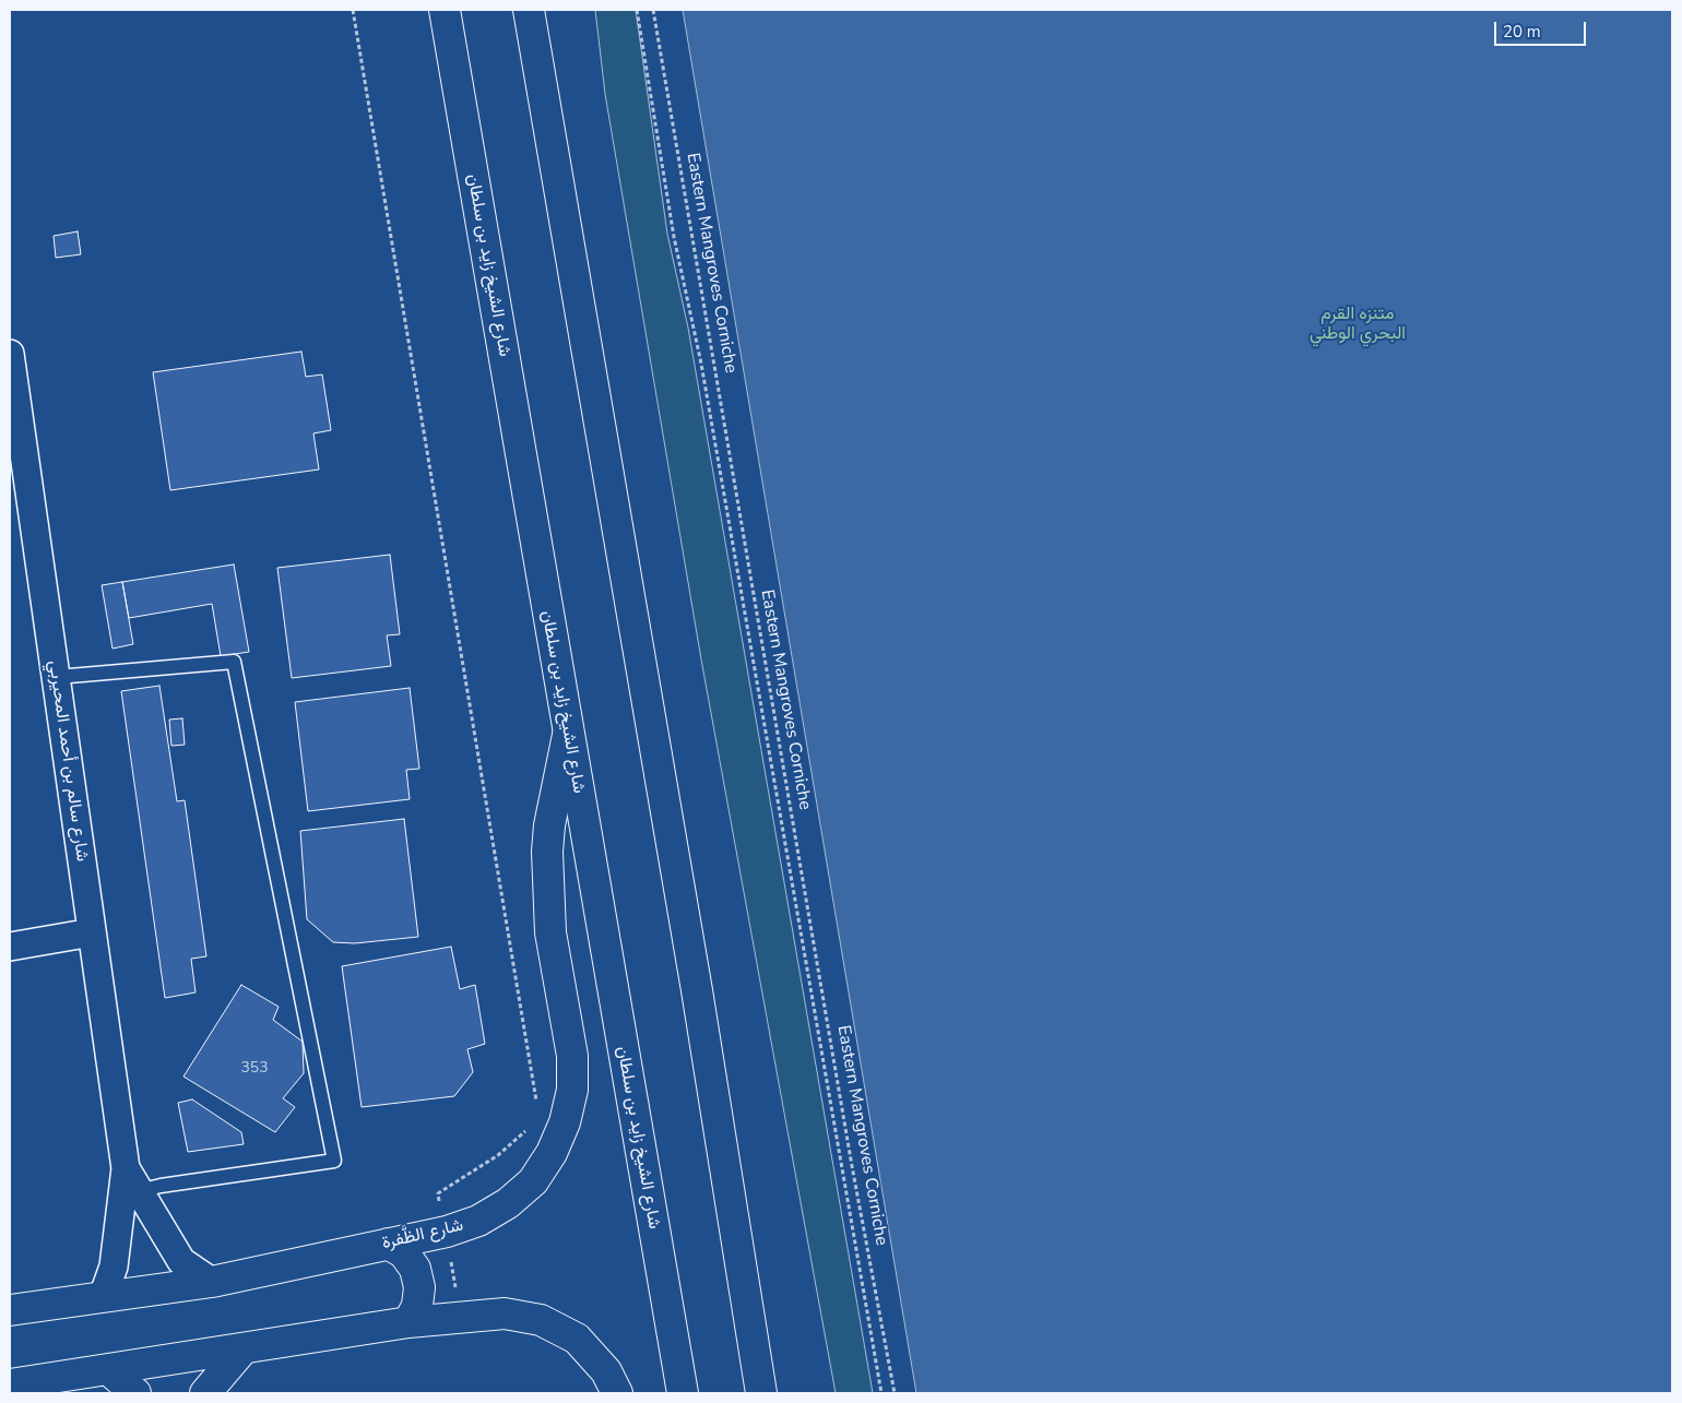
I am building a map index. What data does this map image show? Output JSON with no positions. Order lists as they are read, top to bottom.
{
  "streets": {
    "main road": ["شارع الشيخ زايد بن سلطان", "شارع الظَّفرة"],
    "street": ["شارع سالم بن أحمد المحيربي"],
    "path": ["Eastern Mangroves Corniche"]
  },
  "crossings": [
    ["شارع الشيخ زايد بن سلطان", "شارع الظَّفرة"],
    ["شارع سالم بن أحمد المحيربي", "شارع الظَّفرة"]
  ],
  "parks": ["متنزه القرم البحري الوطني"],
  "house_numbers": ["353"],
  "scale_bar": "20 m"
}
